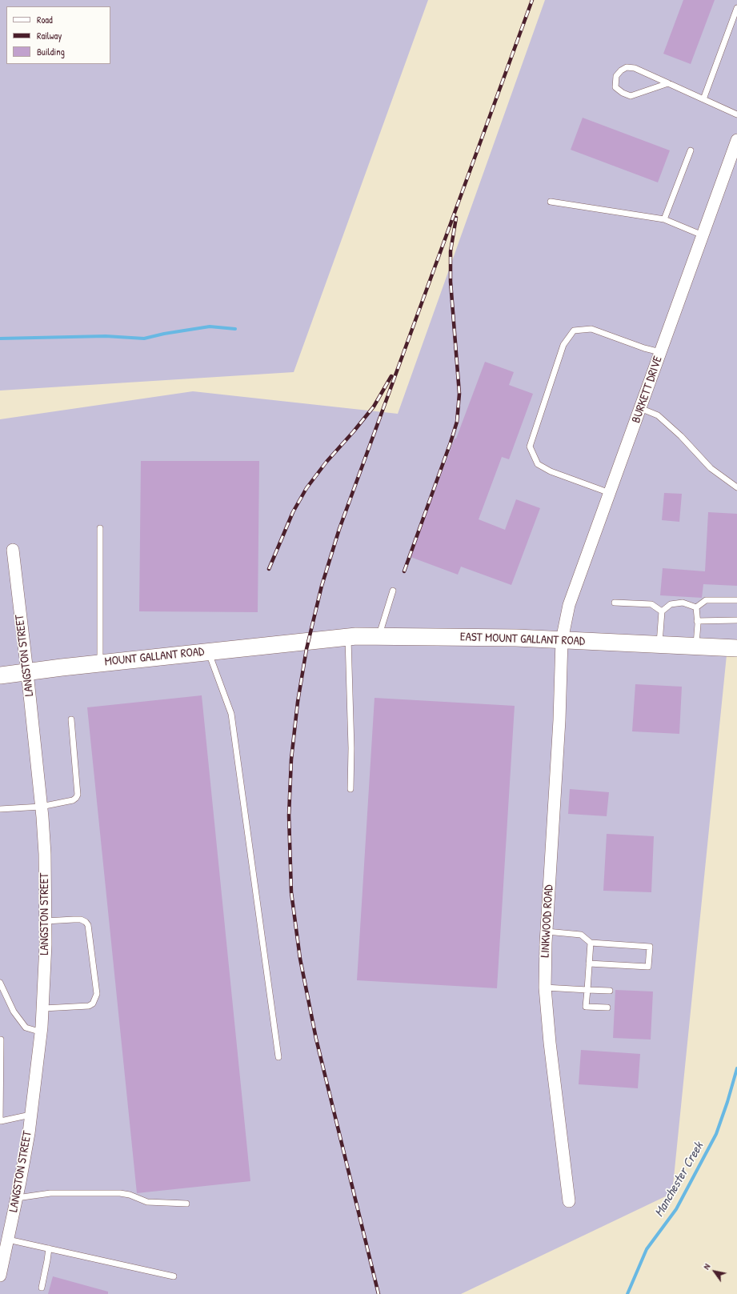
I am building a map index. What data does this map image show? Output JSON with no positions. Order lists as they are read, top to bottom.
{
  "streets": {
    "street": [
      "BURKETT DRIVE",
      "EAST MOUNT GALLANT ROAD",
      "LANGSTON STREET",
      "MOUNT GALLANT ROAD",
      "LINKWOOD ROAD"
    ]
  },
  "crossings": [
    ["BURKETT DRIVE", "EAST MOUNT GALLANT ROAD"],
    ["BURKETT DRIVE", "LINKWOOD ROAD"],
    ["EAST MOUNT GALLANT ROAD", "MOUNT GALLANT ROAD"],
    ["EAST MOUNT GALLANT ROAD", "LINKWOOD ROAD"],
    ["LANGSTON STREET", "MOUNT GALLANT ROAD"]
  ],
  "water": ["Manchester Creek"],
  "legend": ["Road", "Railway", "Building"],
  "north": "top left"
}
